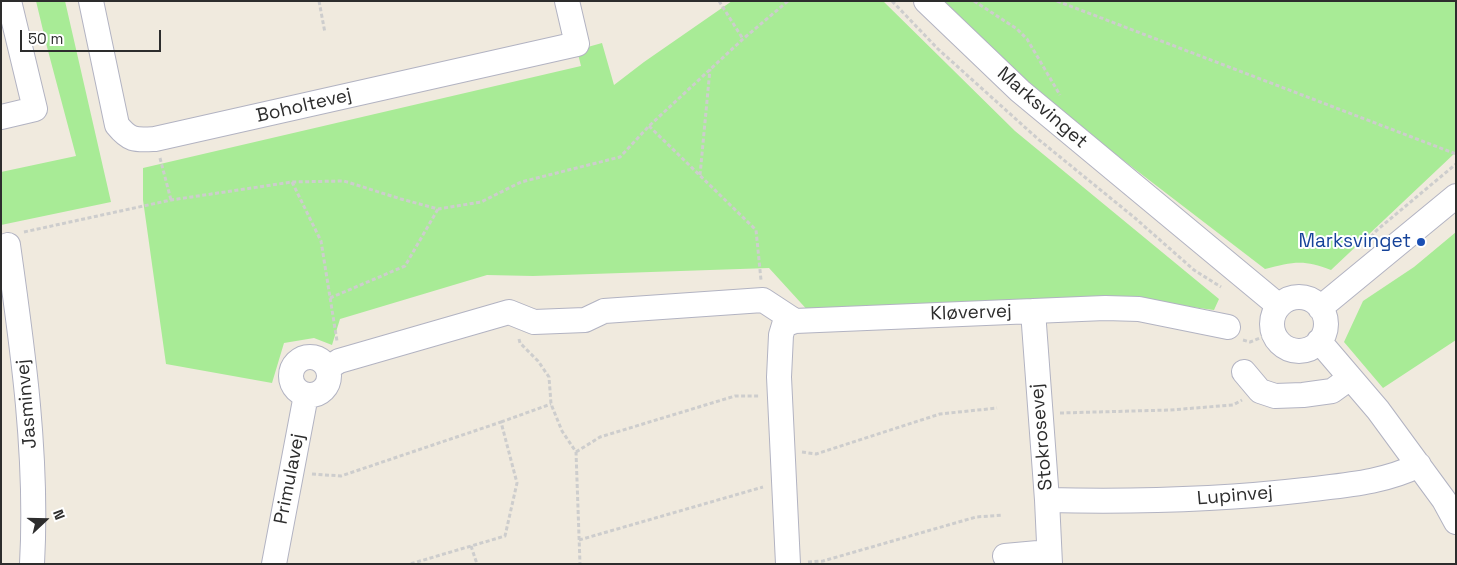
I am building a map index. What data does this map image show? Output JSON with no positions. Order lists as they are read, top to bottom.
{
  "streets": {
    "street": [
      "Boholtevej",
      "Marksvinget",
      "Kløvervej",
      "Jasminvej",
      "Stokrosevej",
      "Primulavej",
      "Lupinvej"
    ]
  },
  "crossings": [
    ["Kløvervej", "Stokrosevej"],
    ["Stokrosevej", "Lupinvej"]
  ],
  "places": ["Marksvinget"],
  "scale_bar": "50 m",
  "north": "right"
}
